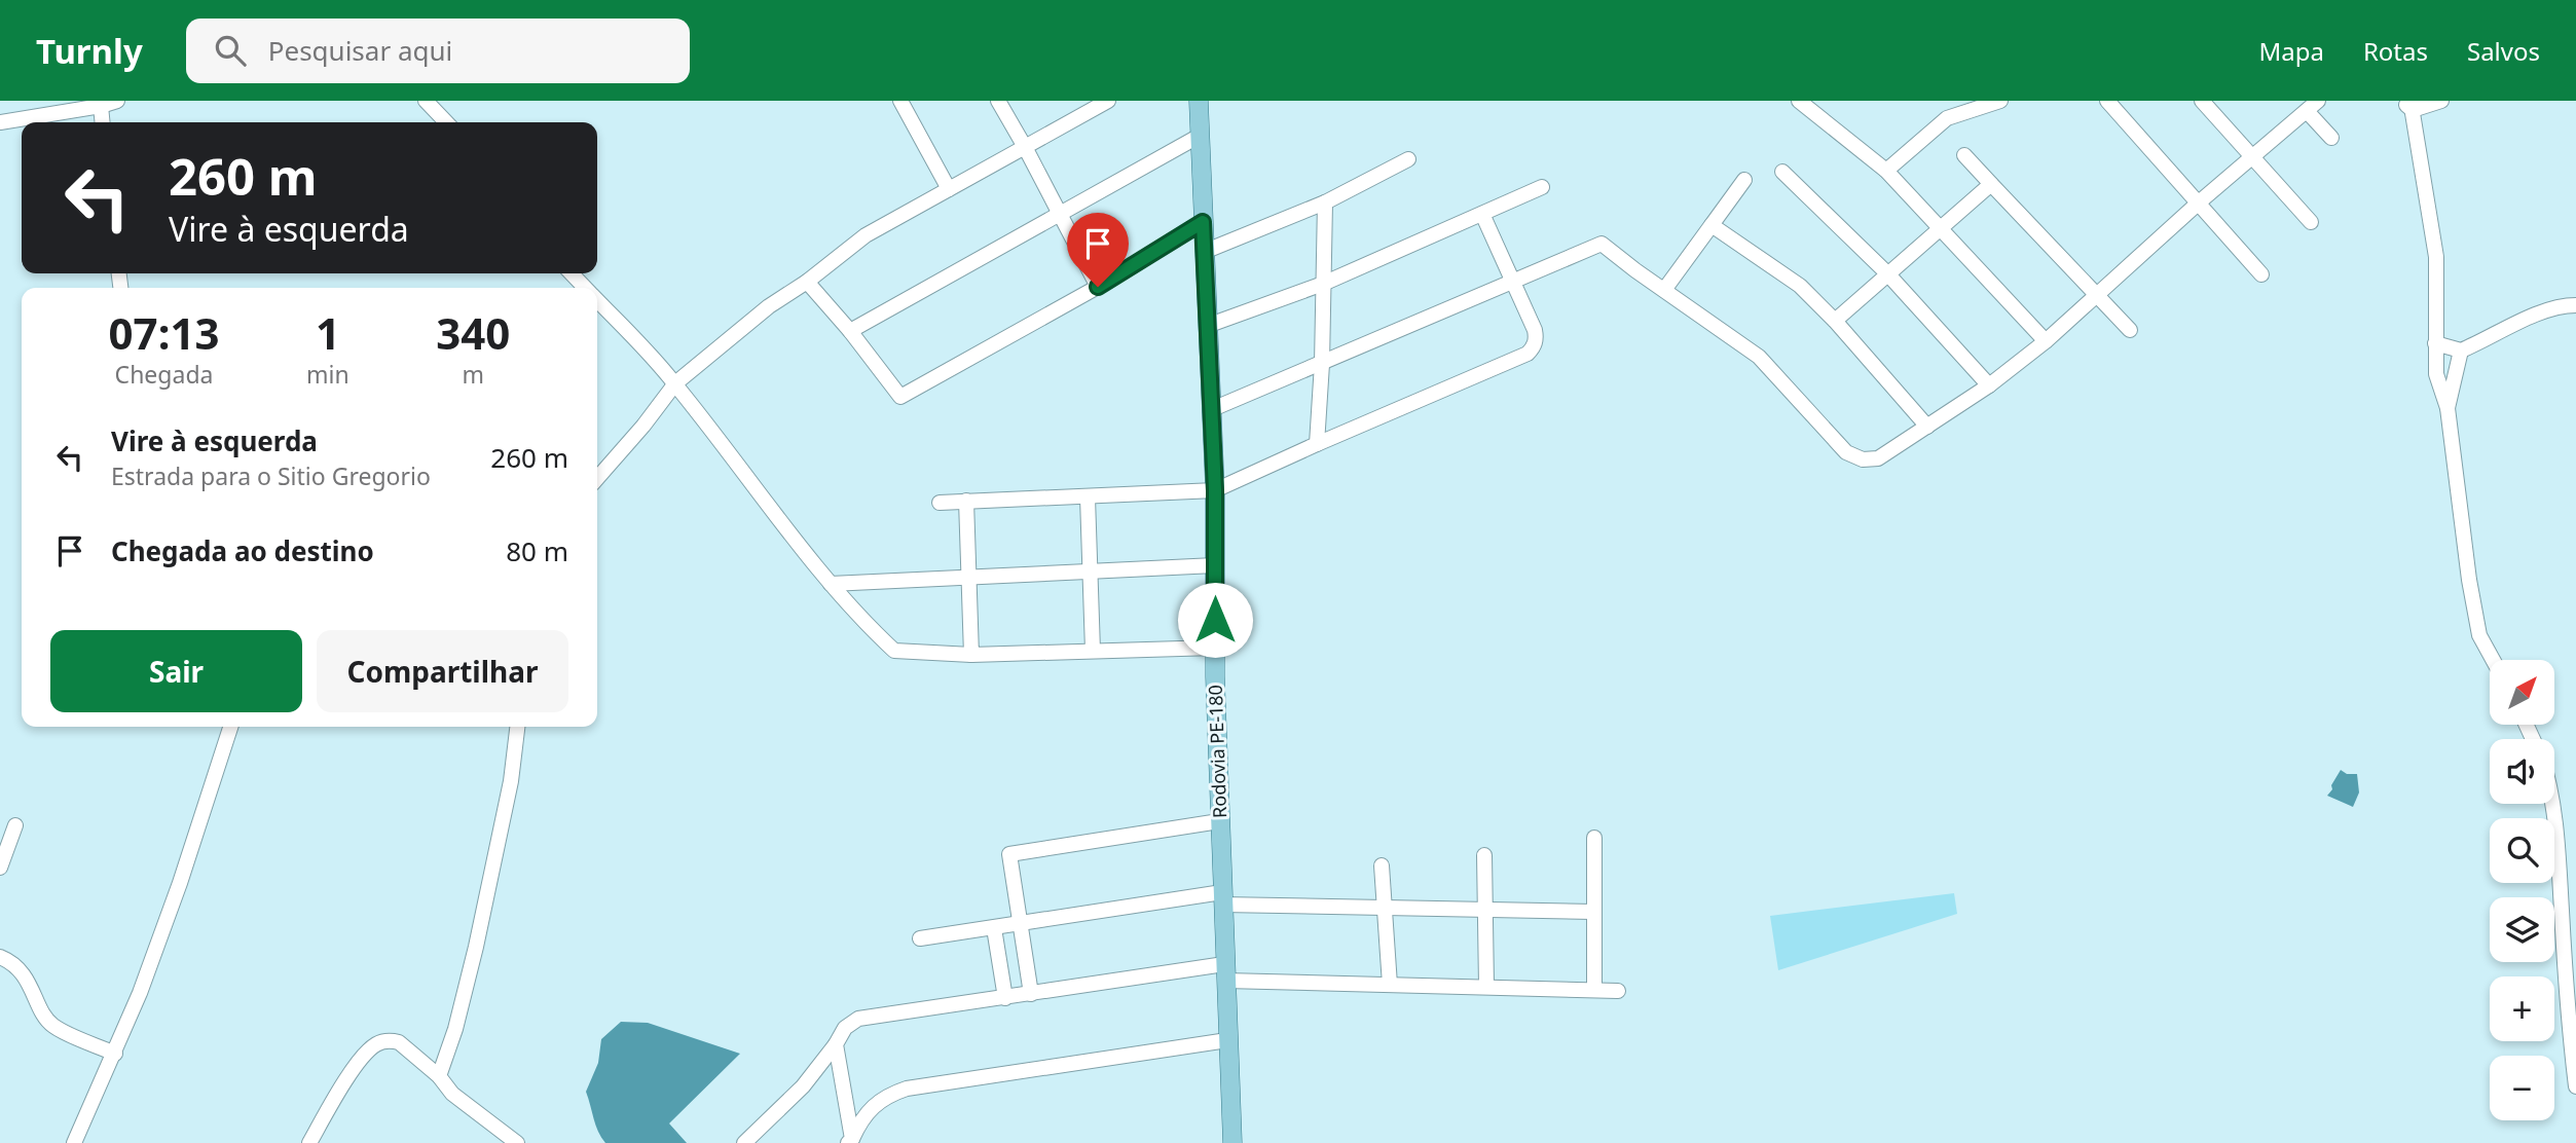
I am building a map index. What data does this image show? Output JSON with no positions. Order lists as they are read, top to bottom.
{
  "streets": {
    "main road": ["Rodovia PE-180"]
  },
  "north": "top right",
  "page": {
    "header": "Turnly",
    "search": "Pesquisar aqui",
    "nav": ["Mapa", "Rotas", "Salvos"],
    "turn": ["260 m", "Vire à esquerda"],
    "eta": [
      "07:13",
      "Chegada",
      "1",
      "min",
      "340",
      "m"
    ],
    "list": [
      {
        "name": "Vire à esquerda",
        "note": "Estrada para o Sitio Gregorio",
        "value": "260 m"
      },
      {
        "name": "Chegada ao destino",
        "value": "80 m"
      }
    ],
    "buttons": ["Sair", "Compartilhar"],
    "map_buttons": ["+", "−"]
  }
}
